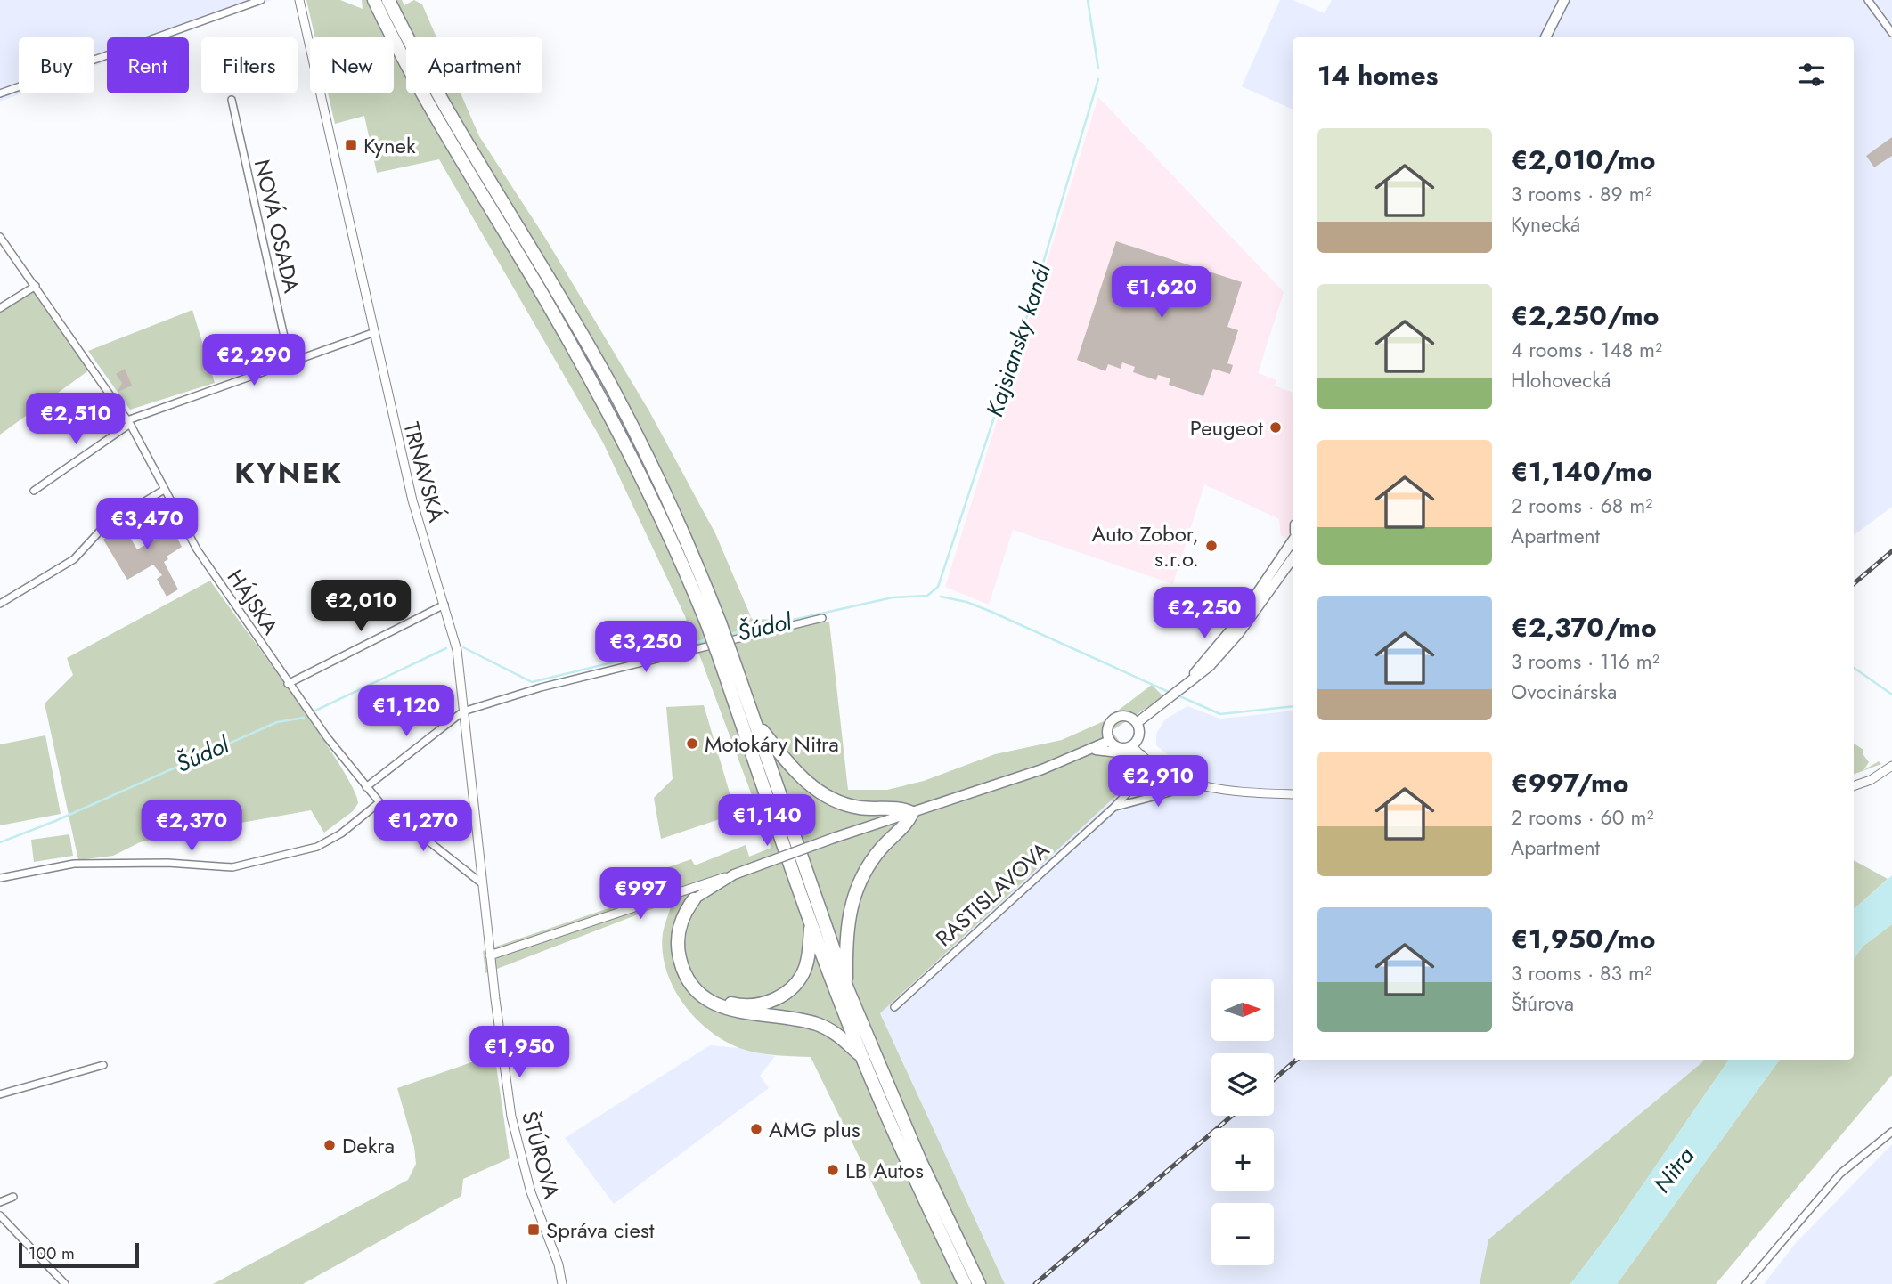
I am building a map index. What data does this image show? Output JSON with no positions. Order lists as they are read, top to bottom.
{
  "streets": {
    "street": [
      "NOVÁ OSADA",
      "TRNAVSKÁ",
      "HÁJSKA",
      "RASTISLAVOVA",
      "ŠTÚROVA"
    ]
  },
  "crossings": [
    ["TRNAVSKÁ", "HÁJSKA"],
    ["TRNAVSKÁ", "ŠTÚROVA"]
  ],
  "districts": ["KYNEK"],
  "water": ["Kajsiansky kanál", "Šúdol", "Nitra"],
  "places": {
    "transit": ["Kynek", "Správa ciest"],
    "other": [
      "Peugeot",
      "Auto Zobor, s.r.o.",
      "Motokáry Nitra",
      "AMG plus",
      "Dekra",
      "LB Autos"
    ]
  },
  "scale_bar": "100 m",
  "north": "right",
  "page": {
    "chip": [
      "Buy",
      "Rent",
      "Filters",
      "New",
      "Apartment"
    ],
    "heading": "14 homes",
    "list": [
      {
        "name": "€2,010/mo",
        "note": "3 rooms · 89 m² · Kynecká"
      },
      {
        "name": "€2,250/mo",
        "note": "4 rooms · 148 m² · Hlohovecká"
      },
      {
        "name": "€1,140/mo",
        "note": "2 rooms · 68 m² · Apartment"
      },
      {
        "name": "€2,370/mo",
        "note": "3 rooms · 116 m² · Ovocinárska"
      },
      {
        "name": "€997/mo",
        "note": "2 rooms · 60 m² · Apartment"
      },
      {
        "name": "€1,950/mo",
        "note": "3 rooms · 83 m² · Štúrova"
      }
    ],
    "price": [
      "€1,620",
      "€2,290",
      "€2,510",
      "€3,470",
      "€2,010",
      "€2,250",
      "€3,250",
      "€1,120",
      "€2,910",
      "€1,140",
      "€2,370",
      "€1,270",
      "€997",
      "€1,950"
    ],
    "map_buttons": ["+", "−"],
    "scale": "100 m"
  }
}
